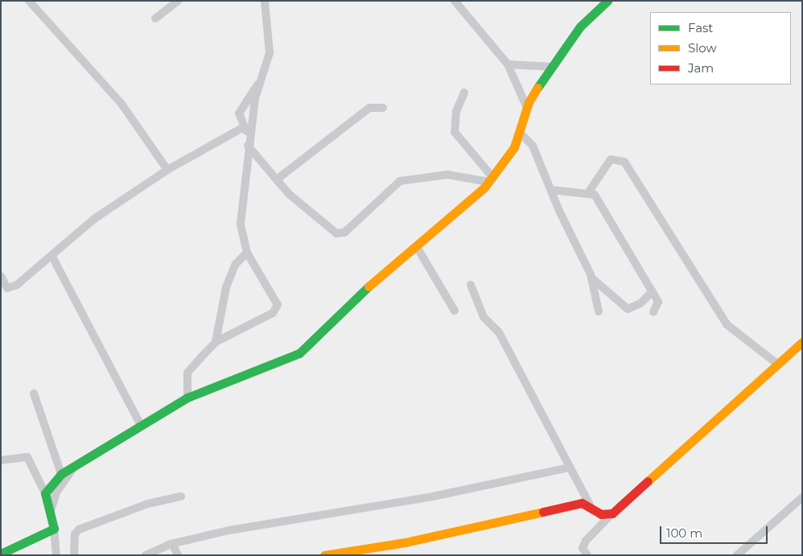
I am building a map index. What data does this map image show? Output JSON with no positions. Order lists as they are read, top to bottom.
{
  "legend": ["Fast", "Slow", "Jam"],
  "scale_bar": "100 m"
}
